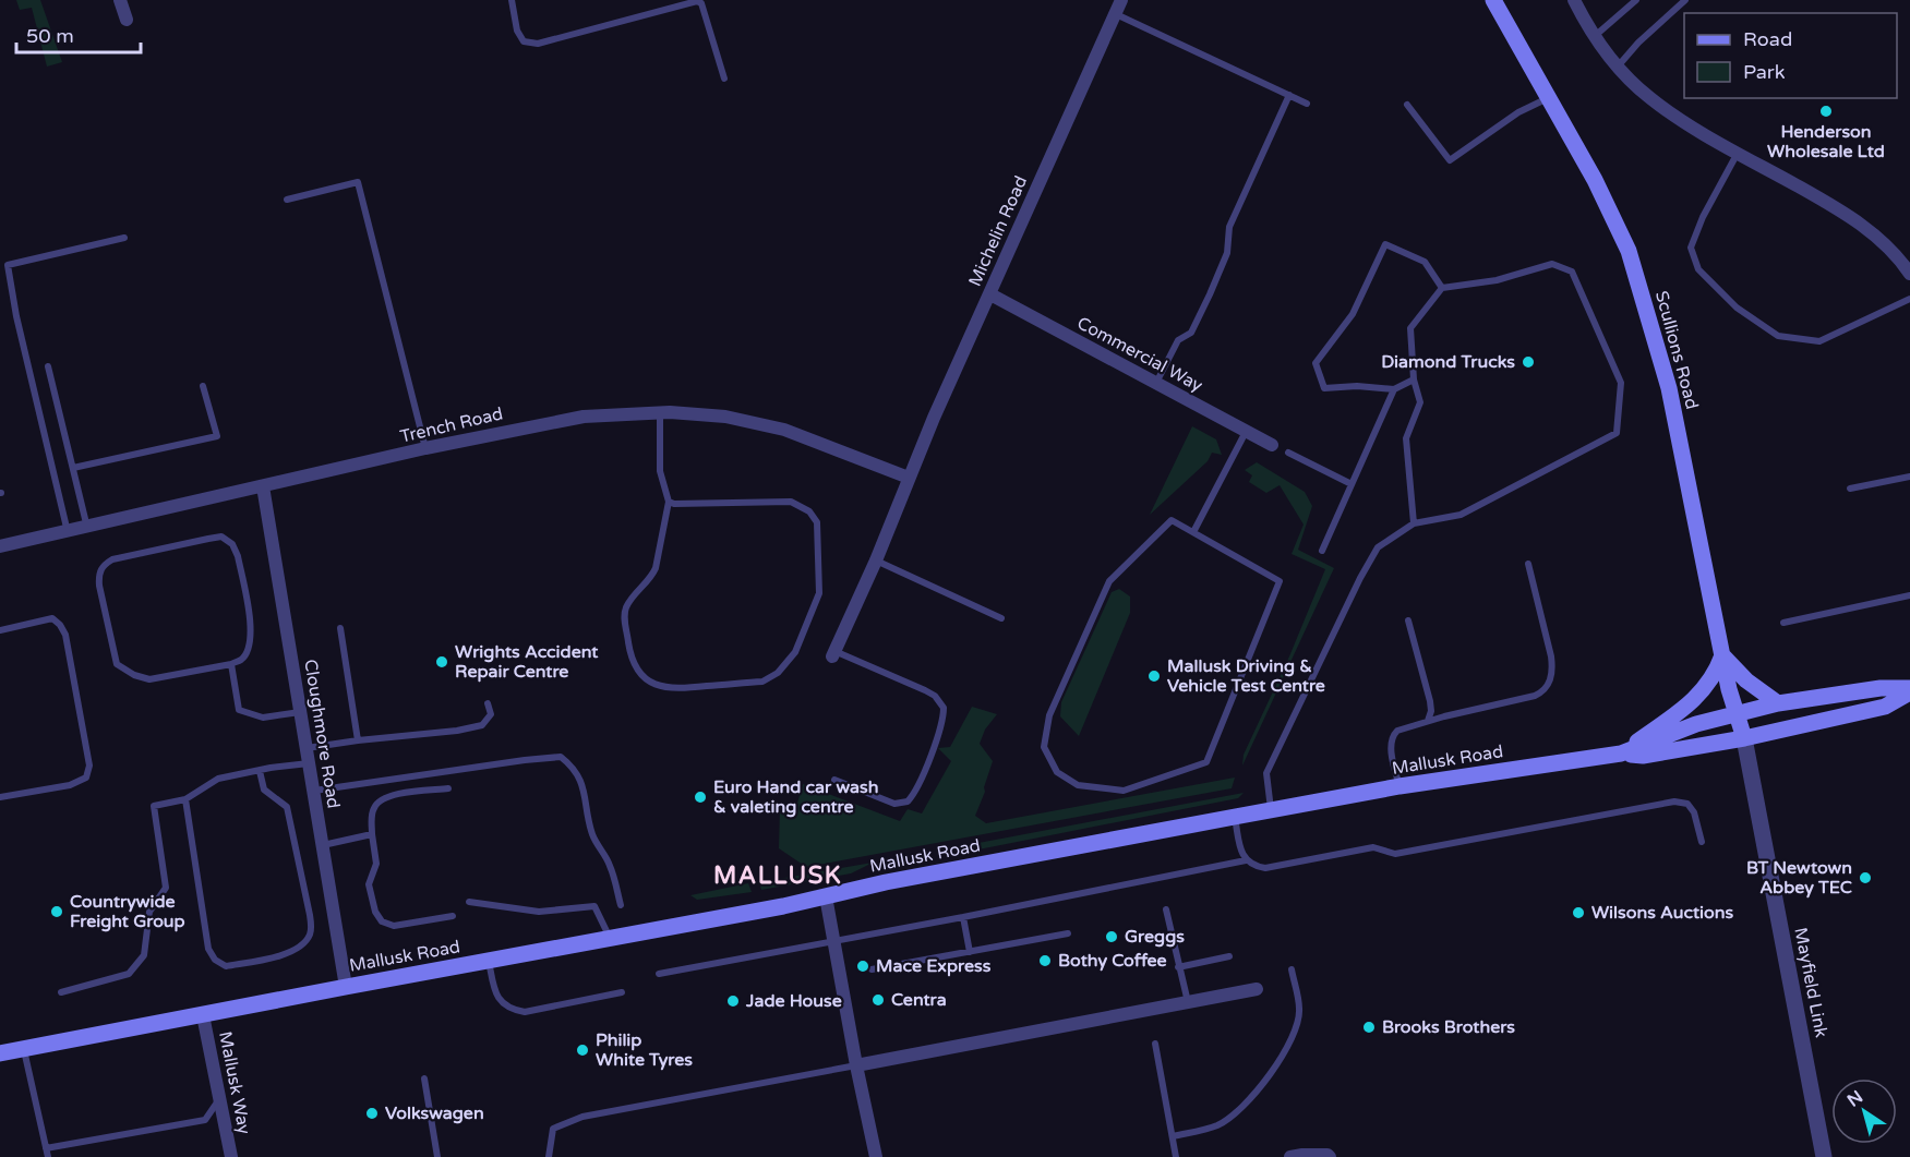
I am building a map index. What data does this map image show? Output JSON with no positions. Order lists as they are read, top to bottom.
{
  "streets": {
    "main road": ["Scullions Road", "Mallusk Road"],
    "street": [
      "Michelin Road",
      "Commercial Way",
      "Trench Road",
      "Cloughmore Road",
      "Mayfield Link",
      "Mallusk Way"
    ]
  },
  "crossings": [
    ["Michelin Road", "Commercial Way"],
    ["Michelin Road", "Trench Road"],
    ["Scullions Road", "Mallusk Road"],
    ["Scullions Road", "Mayfield Link"],
    ["Trench Road", "Cloughmore Road"],
    ["Cloughmore Road", "Mallusk Road"],
    ["Mallusk Road", "Mallusk Way"]
  ],
  "districts": ["MALLUSK"],
  "places": [
    "Henderson Wholesale Ltd",
    "Diamond Trucks",
    "Wrights Accident Repair Centre",
    "Mallusk Driving & Vehicle Test Centre",
    "Euro Hand car wash & valeting centre",
    "BT Newtown Abbey TEC",
    "Countrywide Freight Group",
    "Wilsons Auctions",
    "Greggs",
    "Bothy Coffee",
    "Mace Express",
    "Centra",
    "Jade House",
    "Brooks Brothers",
    "Philip White Tyres",
    "Volkswagen"
  ],
  "legend": ["Road", "Park"],
  "scale_bar": "50 m",
  "north": "top left"
}
